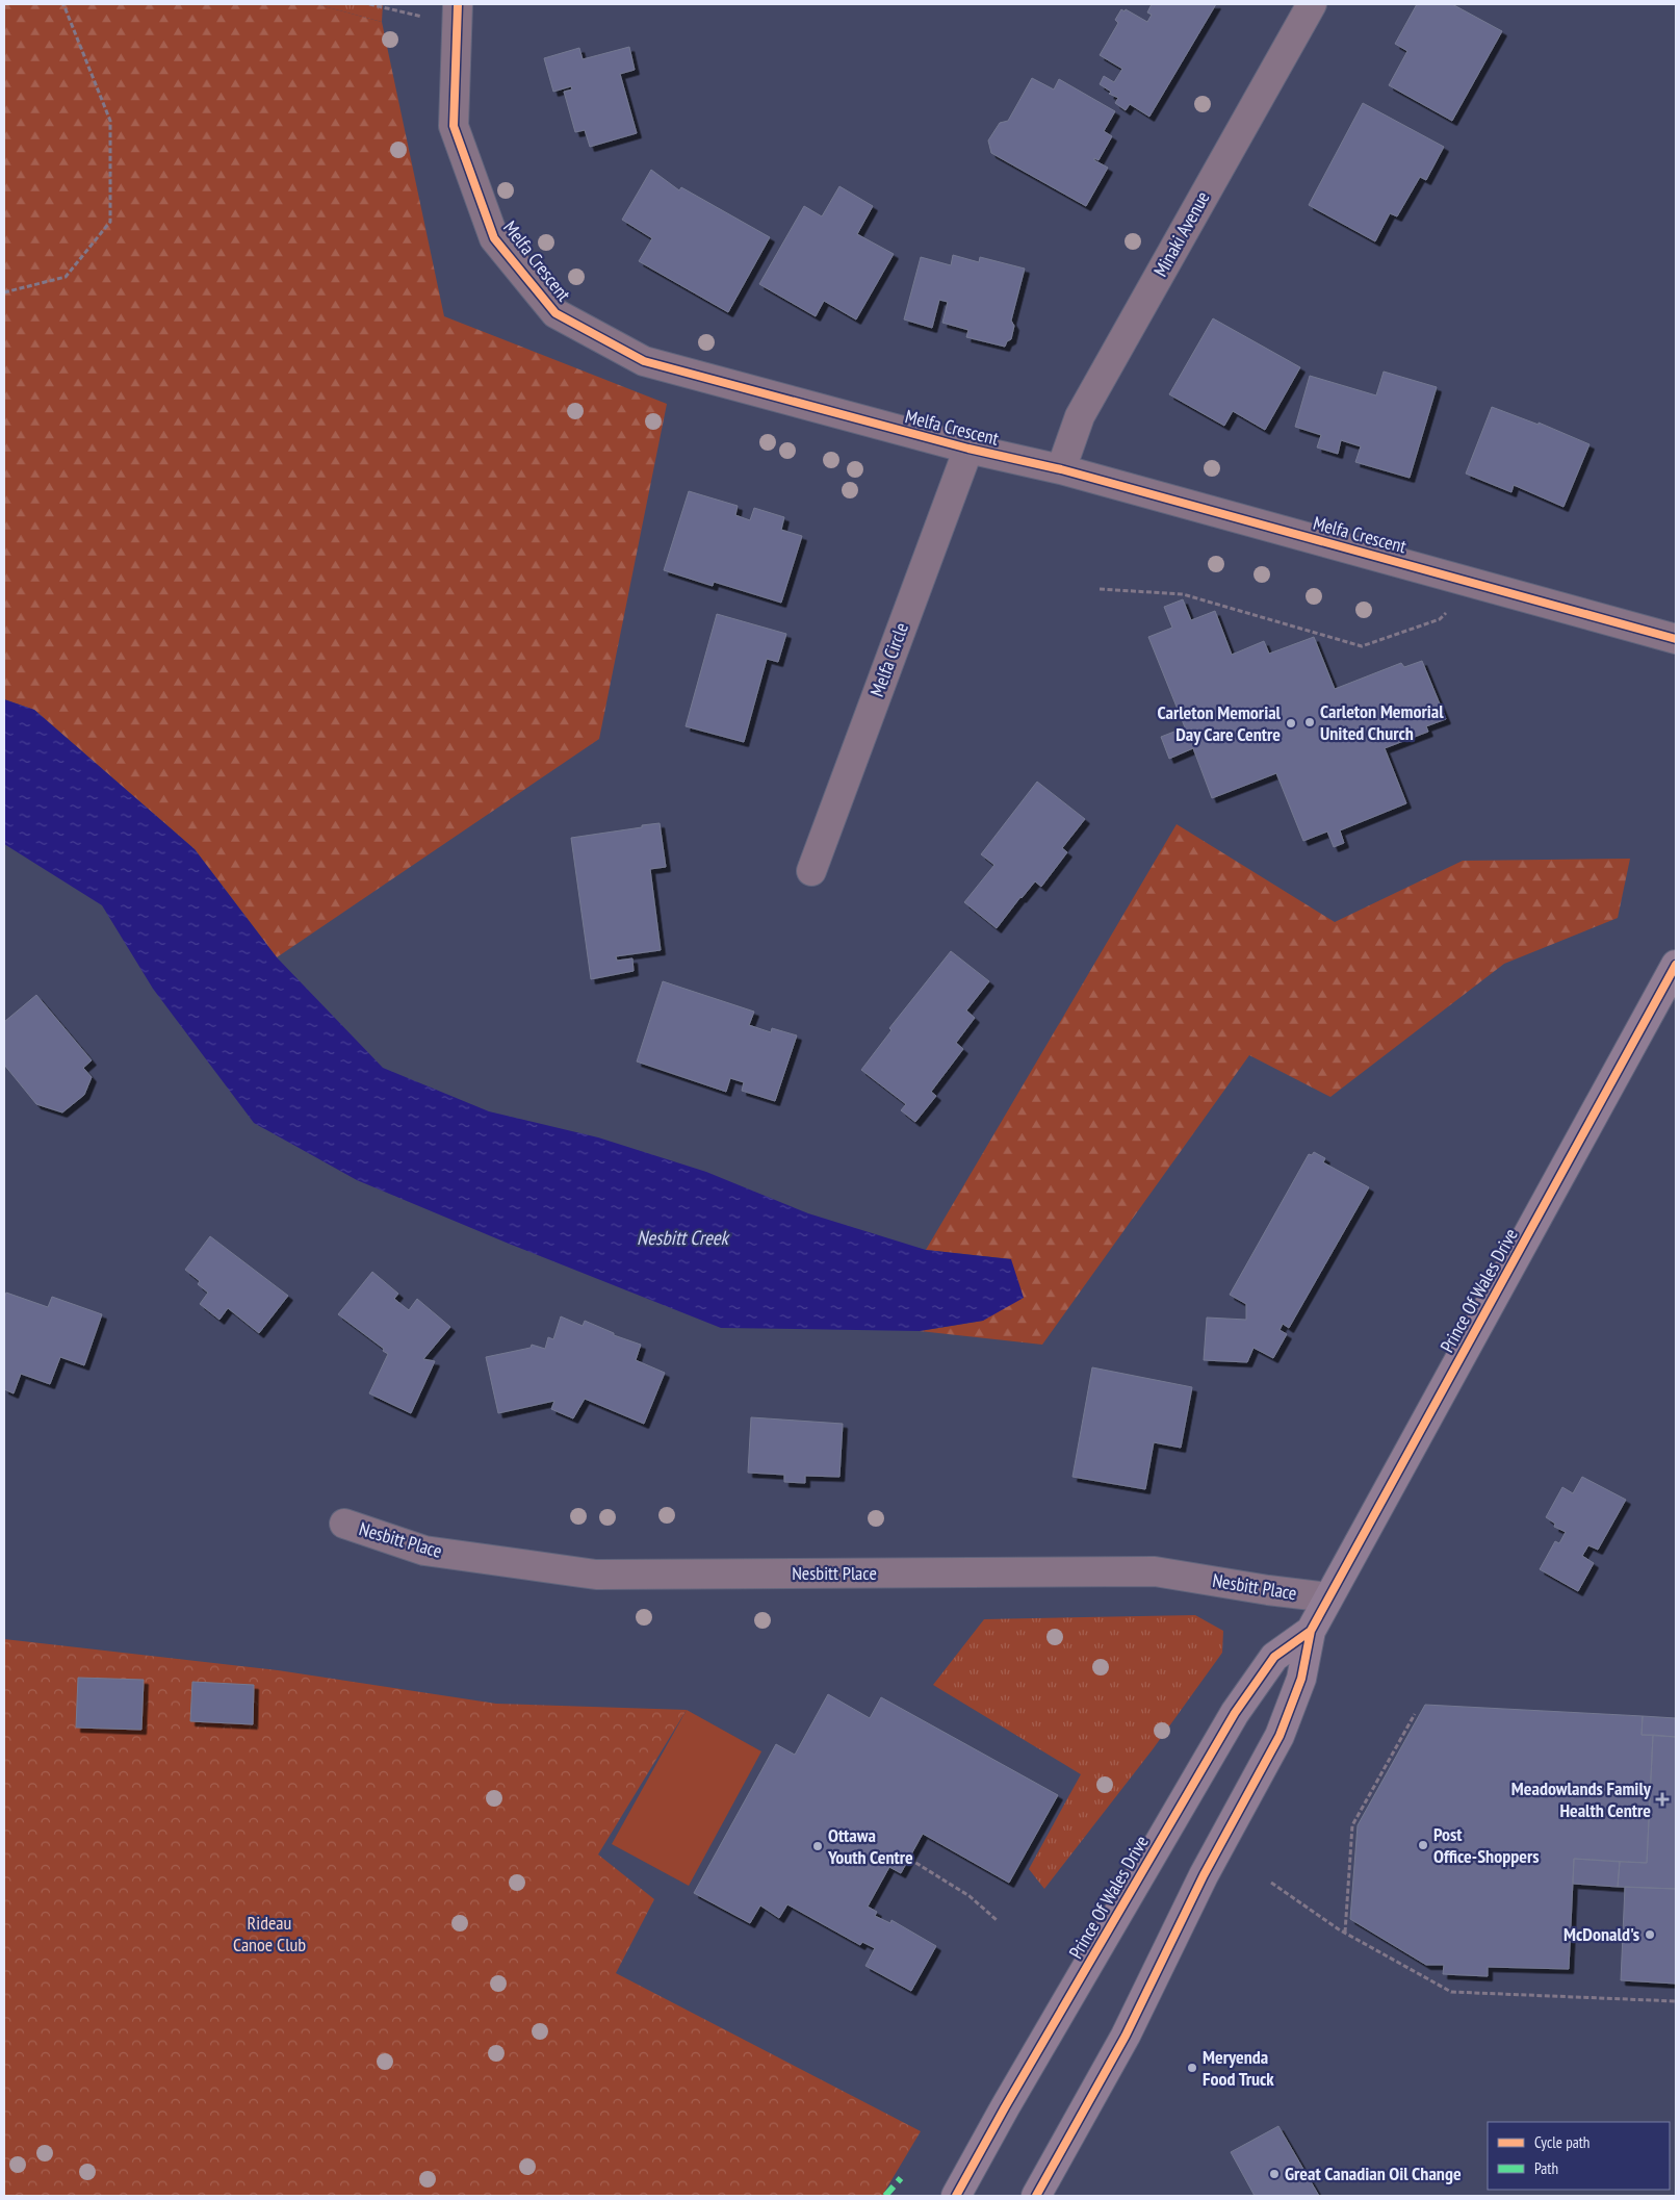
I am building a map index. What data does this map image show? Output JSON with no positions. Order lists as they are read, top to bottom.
{
  "streets": {
    "main road": ["Prince Of Wales Drive"],
    "street": [
      "Minaki Avenue",
      "Melfa Crescent",
      "Melfa Circle",
      "Nesbitt Place"
    ]
  },
  "crossings": [
    ["Minaki Avenue", "Melfa Crescent"],
    ["Melfa Crescent", "Melfa Circle"],
    ["Prince Of Wales Drive", "Nesbitt Place"]
  ],
  "water": ["Nesbitt Creek"],
  "parks": ["Rideau Canoe Club"],
  "places": {
    "other": [
      "Carleton Memorial United Church",
      "Carleton Memorial Day Care Centre",
      "Post Office-Shoppers",
      "Ottawa Youth Centre",
      "McDonald's",
      "Meryenda Food Truck",
      "Great Canadian Oil Change"
    ],
    "health": ["Meadowlands Family Health Centre"]
  },
  "legend": ["Cycle path", "Path"]
}
